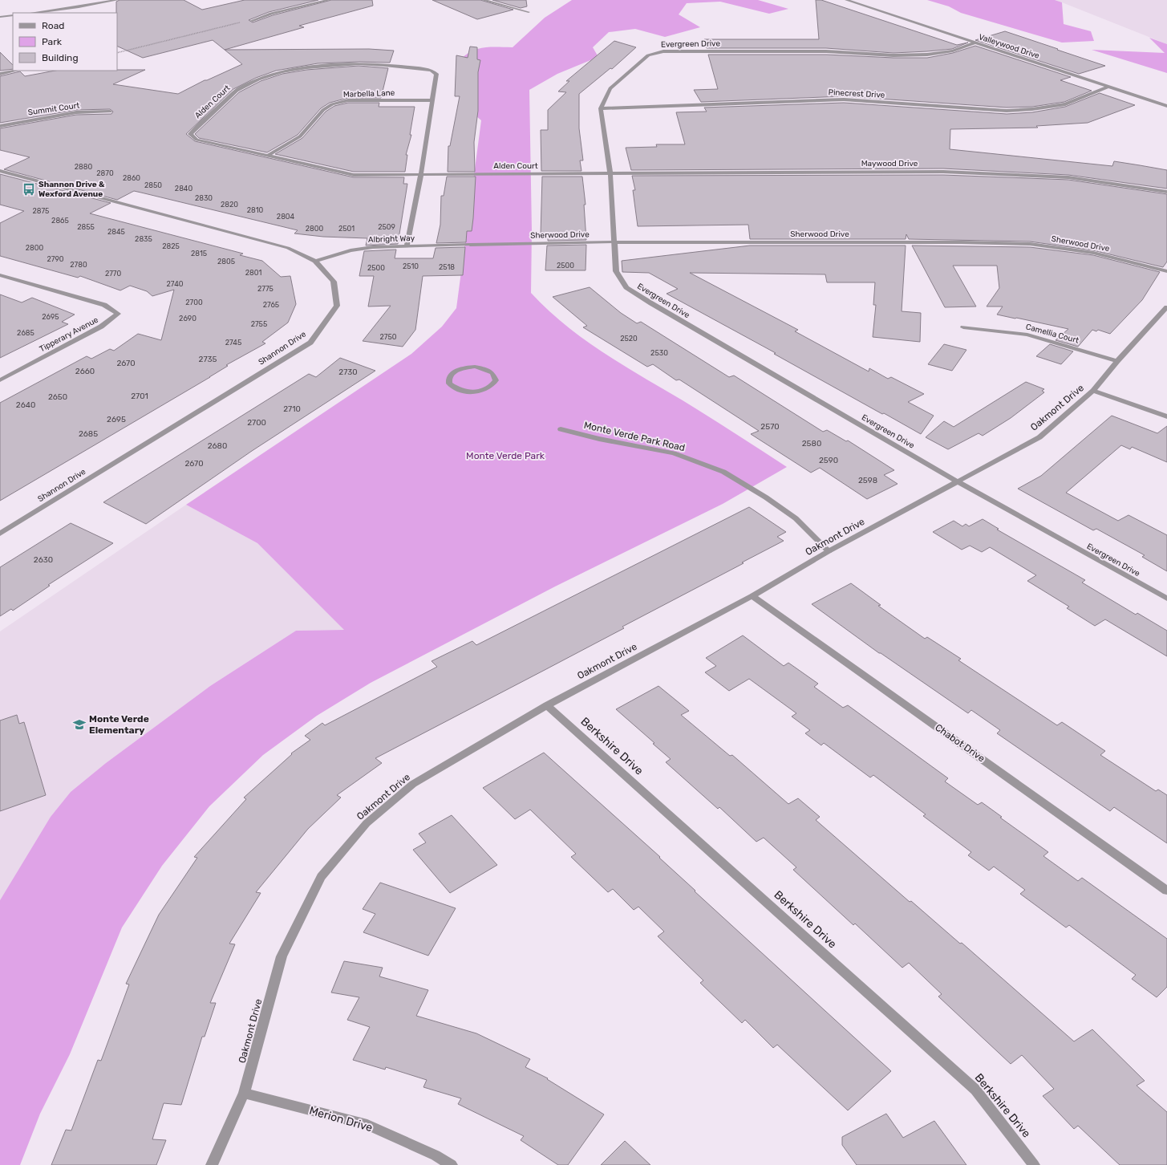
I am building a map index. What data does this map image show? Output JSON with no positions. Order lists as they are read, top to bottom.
{
  "streets": {
    "street": [
      "Evergreen Drive",
      "Valleywood Drive",
      "Marbella Lane",
      "Pinecrest Drive",
      "Alden Court",
      "Summit Court",
      "Maywood Drive",
      "Sherwood Drive",
      "Albright Way",
      "Camellia Court",
      "Tipperary Avenue",
      "Shannon Drive",
      "Oakmont Drive",
      "Monte Verde Park Road",
      "Chabot Drive",
      "Berkshire Drive",
      "Merion Drive"
    ]
  },
  "crossings": [
    ["Evergreen Drive", "Valleywood Drive"],
    ["Evergreen Drive", "Pinecrest Drive"],
    ["Evergreen Drive", "Alden Court"],
    ["Evergreen Drive", "Maywood Drive"],
    ["Evergreen Drive", "Sherwood Drive"],
    ["Evergreen Drive", "Oakmont Drive"],
    ["Valleywood Drive", "Pinecrest Drive"],
    ["Marbella Lane", "Alden Court"],
    ["Alden Court", "Maywood Drive"],
    ["Sherwood Drive", "Albright Way"],
    ["Albright Way", "Shannon Drive"],
    ["Camellia Court", "Oakmont Drive"],
    ["Oakmont Drive", "Monte Verde Park Road"],
    ["Oakmont Drive", "Chabot Drive"],
    ["Oakmont Drive", "Berkshire Drive"],
    ["Oakmont Drive", "Merion Drive"]
  ],
  "parks": ["Monte Verde Park"],
  "places": {
    "bus stop": ["Shannon Drive & Wexford Avenue"],
    "school or university": ["Monte Verde Elementary"]
  },
  "house_numbers": [
    "2880",
    "2870",
    "2860",
    "2850",
    "2840",
    "2830",
    "2820",
    "2810",
    "2875",
    "2804",
    "2865",
    "2855",
    "2509",
    "2800",
    "2501",
    "2845",
    "2835",
    "2825",
    "2800",
    "2815",
    "2790",
    "2805",
    "2780",
    "2500",
    "2510",
    "2518",
    "2500",
    "2801",
    "2770",
    "2740",
    "2775",
    "2700",
    "2765",
    "2695",
    "2690",
    "2755",
    "2685",
    "2750",
    "2520",
    "2745",
    "2530",
    "2735",
    "2670",
    "2660",
    "2730",
    "2701",
    "2650",
    "2640",
    "2710",
    "2695",
    "2700",
    "2570",
    "2685",
    "2580",
    "2680",
    "2590",
    "2670",
    "2598",
    "2630"
  ],
  "legend": ["Road", "Park", "Building"]
}
